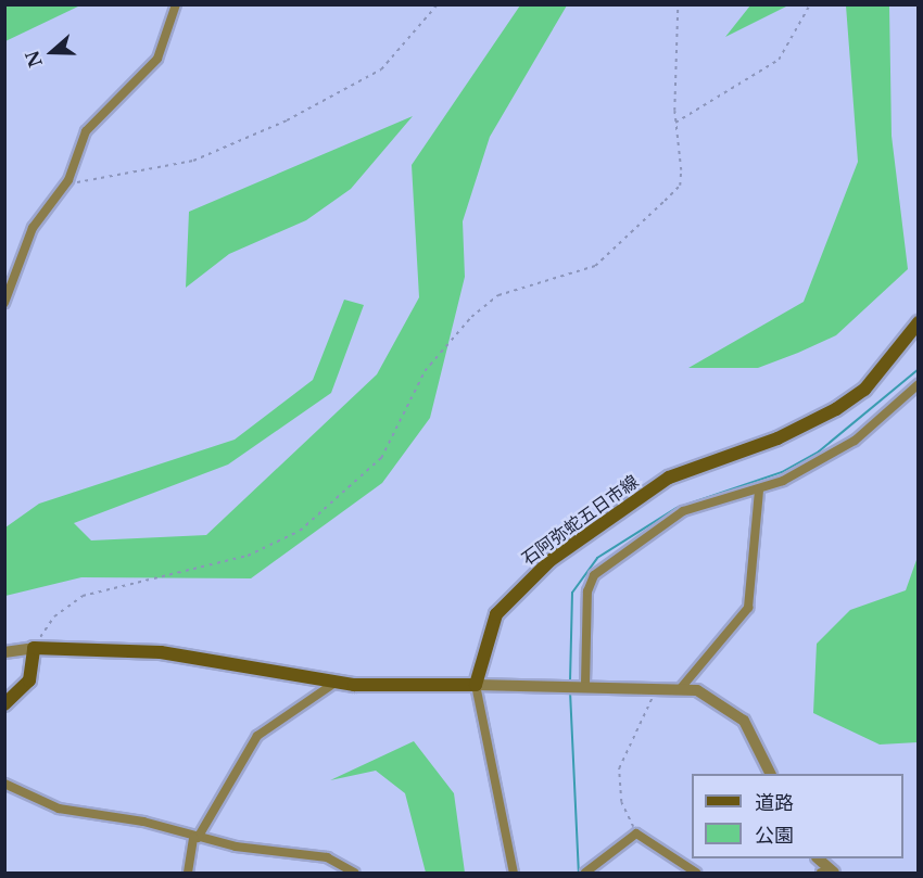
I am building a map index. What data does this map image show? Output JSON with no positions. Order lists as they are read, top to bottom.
{
  "streets": {
    "main road": ["石阿弥蛇五日市線"]
  },
  "legend": ["道路", "公園"],
  "north": "left"
}
